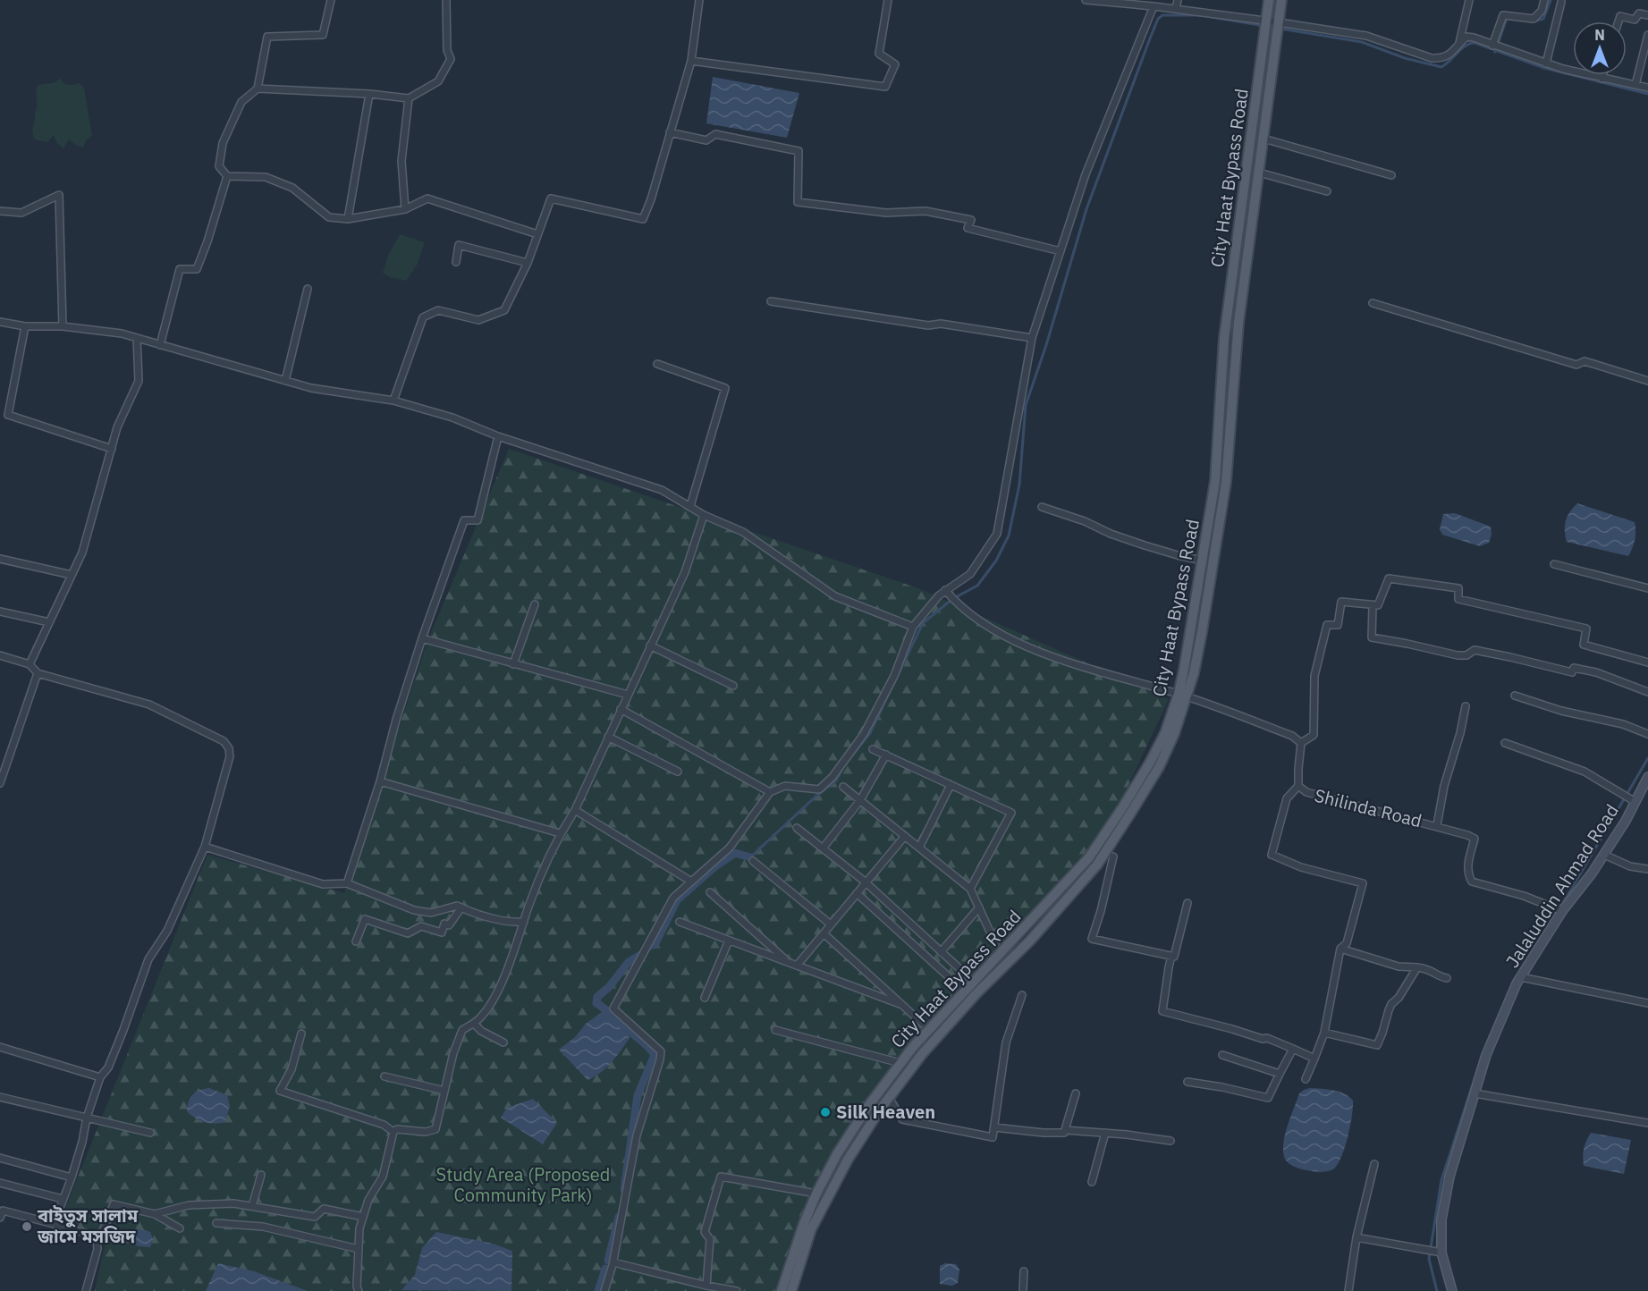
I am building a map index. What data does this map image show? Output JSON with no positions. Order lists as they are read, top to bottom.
{
  "streets": {
    "main road": ["City Haat Bypass Road"],
    "street": ["Shilinda Road", "Jalaluddin Ahmad Road"]
  },
  "crossings": [
    ["Shilinda Road", "Jalaluddin Ahmad Road"]
  ],
  "parks": ["Study Area (Proposed Community Park)"],
  "places": ["Silk Heaven", "বাইতুস সালাম জামে মসজিদ"],
  "north": "top"
}
